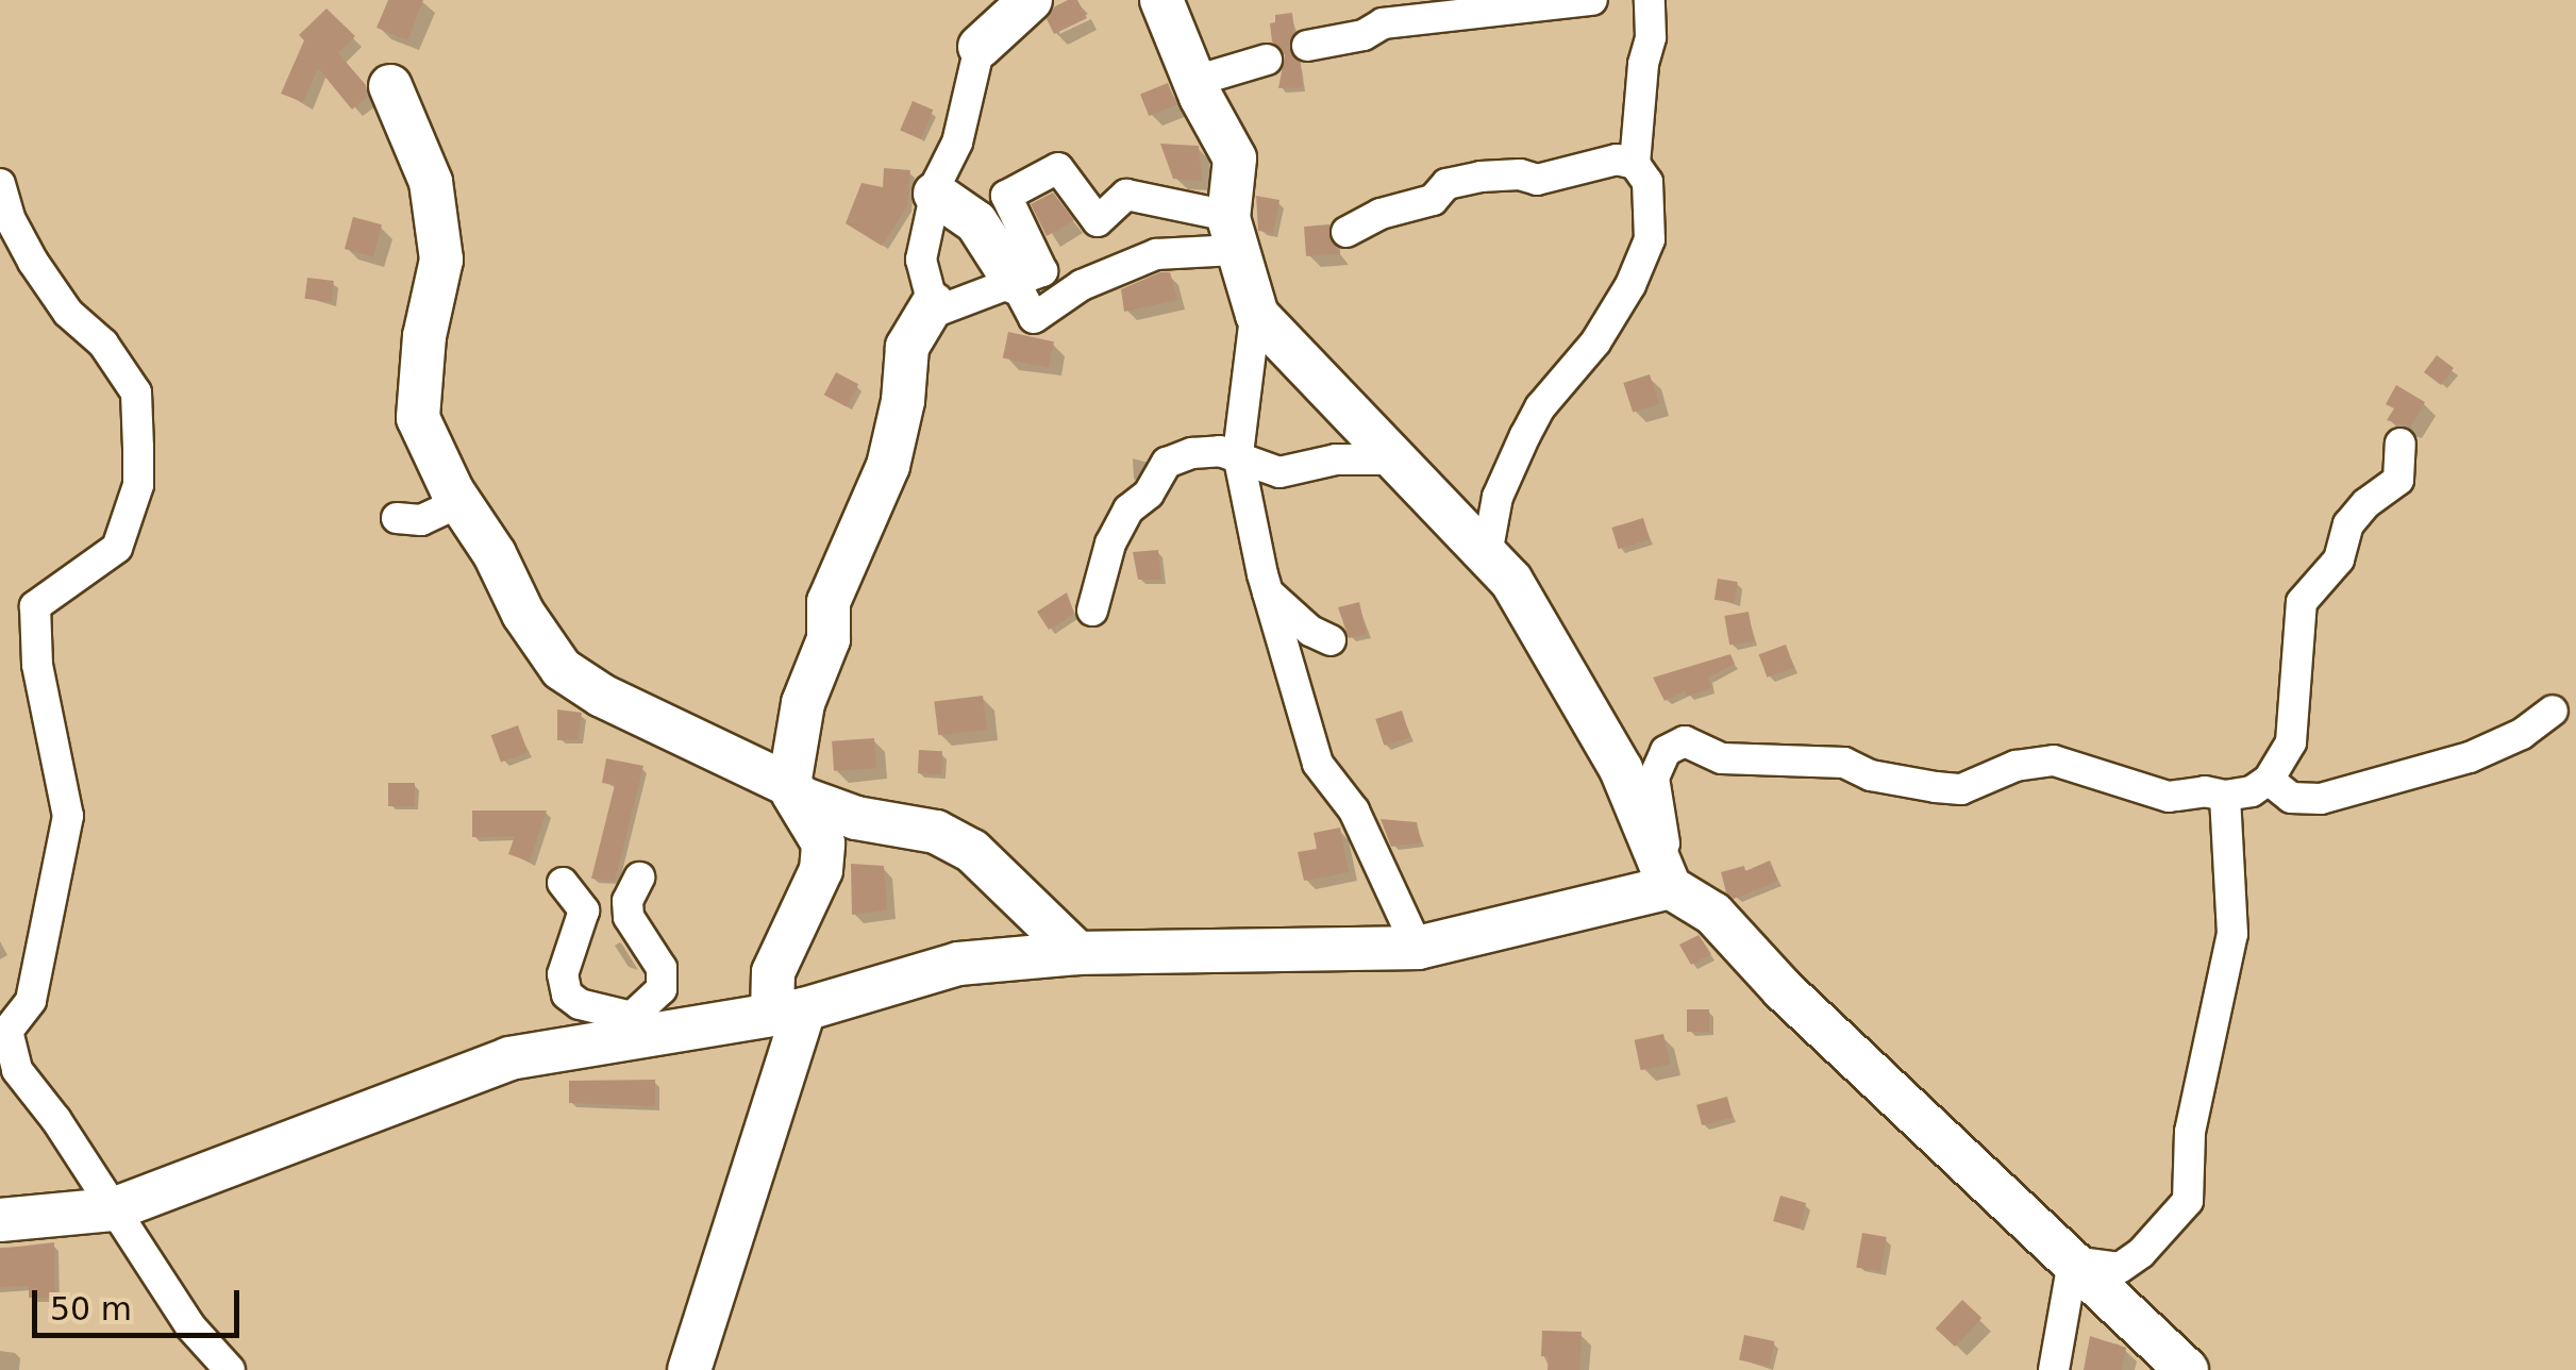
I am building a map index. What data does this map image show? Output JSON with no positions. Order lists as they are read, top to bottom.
{
  "scale_bar": "50 m"
}
